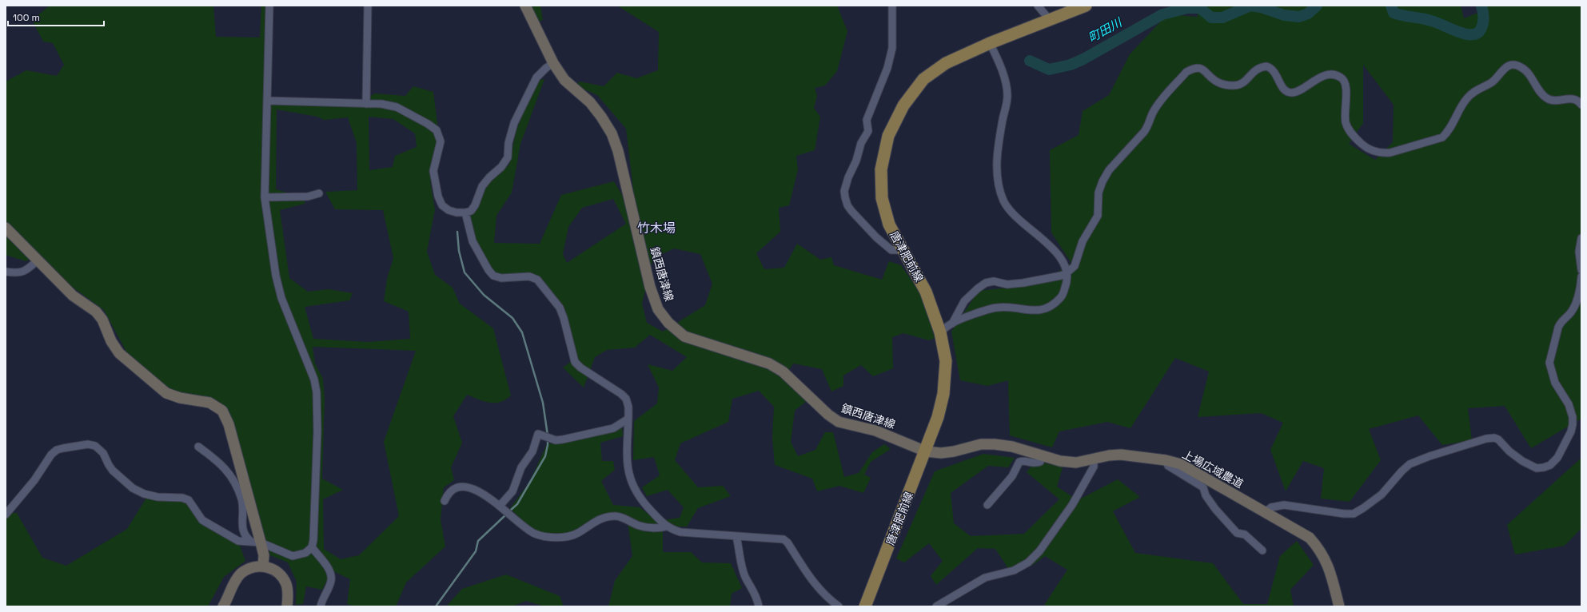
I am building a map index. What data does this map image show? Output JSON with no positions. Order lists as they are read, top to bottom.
{
  "streets": {
    "main road": ["唐津肥前線"],
    "street": ["鎮西唐津線", "上場広域農道"]
  },
  "crossings": [
    ["唐津肥前線", "鎮西唐津線"],
    ["唐津肥前線", "上場広域農道"],
    ["鎮西唐津線", "上場広域農道"]
  ],
  "districts": ["竹木場"],
  "water": ["町田川"],
  "scale_bar": "100 m"
}
